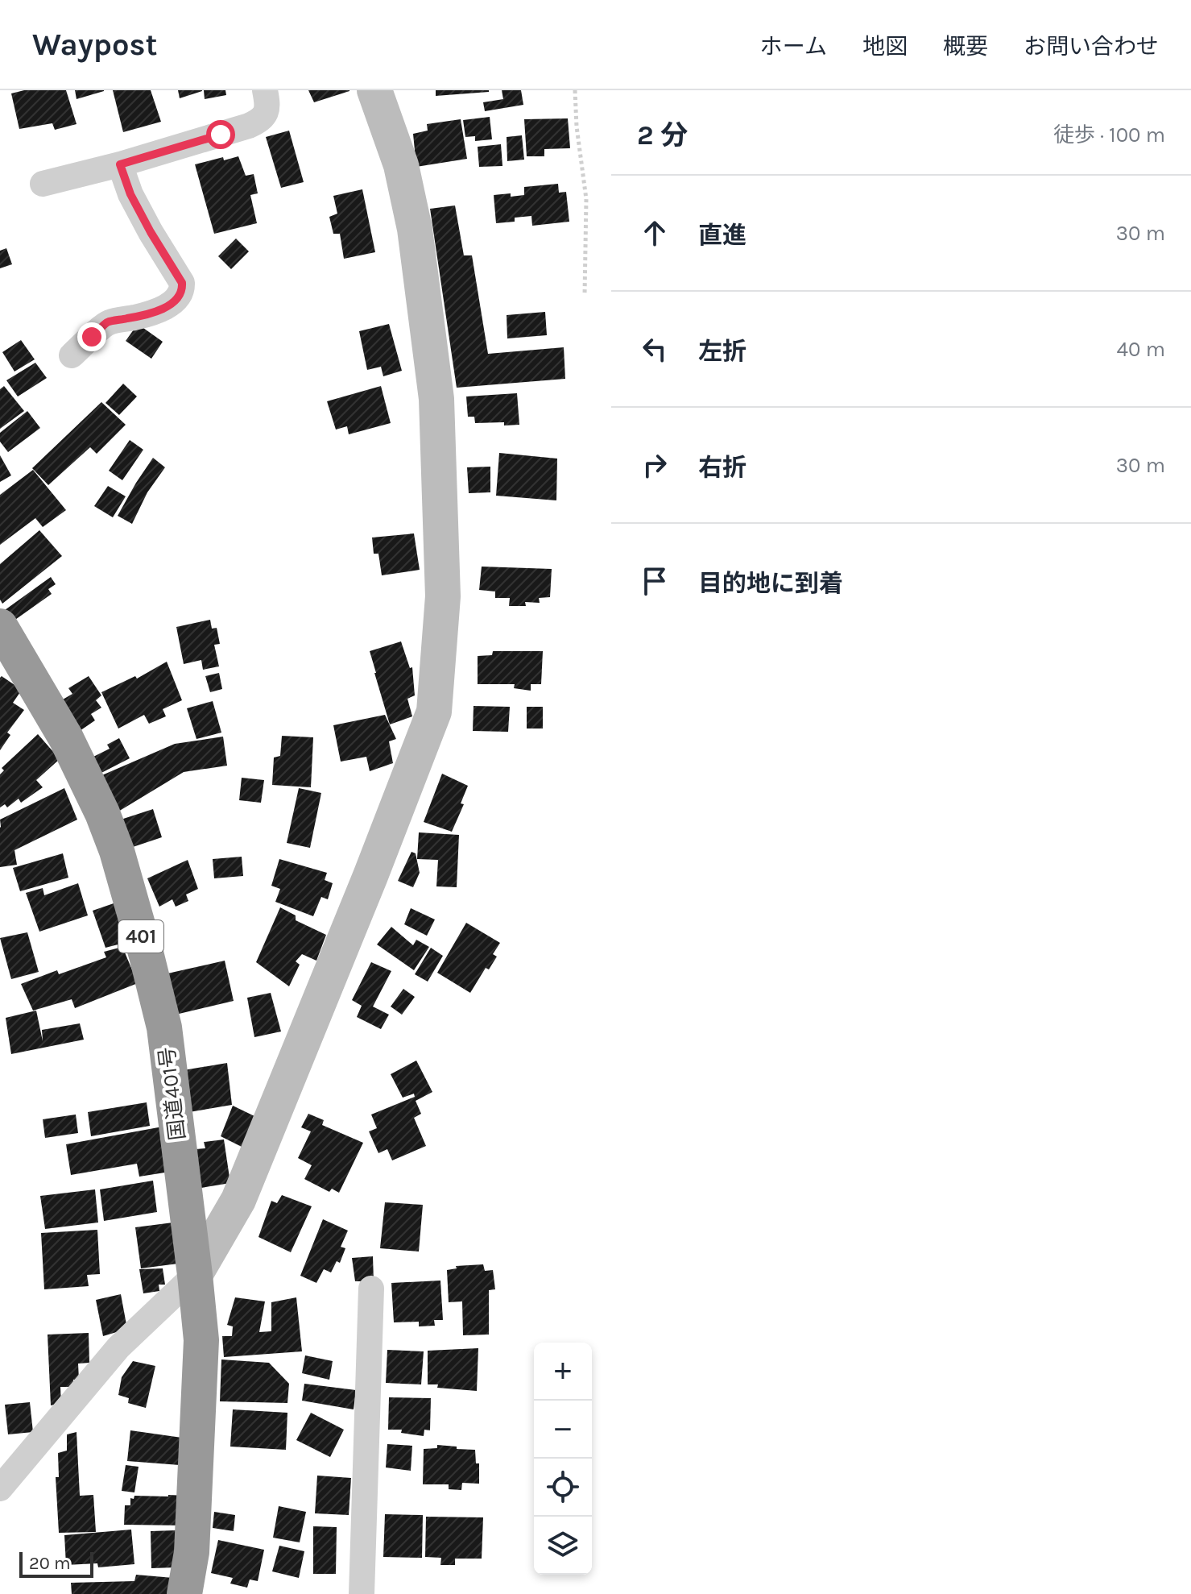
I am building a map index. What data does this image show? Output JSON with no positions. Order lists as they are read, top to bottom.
{
  "streets": {
    "highway": ["401", "国道401号"]
  },
  "scale_bar": "20 m",
  "page": {
    "header": "Waypost",
    "nav": [
      "ホーム",
      "地図",
      "概要",
      "お問い合わせ"
    ],
    "heading": ["2 分", "徒歩 · 100 m"],
    "list": [
      ["直進", "30 m"],
      ["左折", "40 m"],
      ["右折", "30 m"],
      "目的地に到着"
    ],
    "map_buttons": ["+", "−"],
    "scale": "20 m"
  }
}
